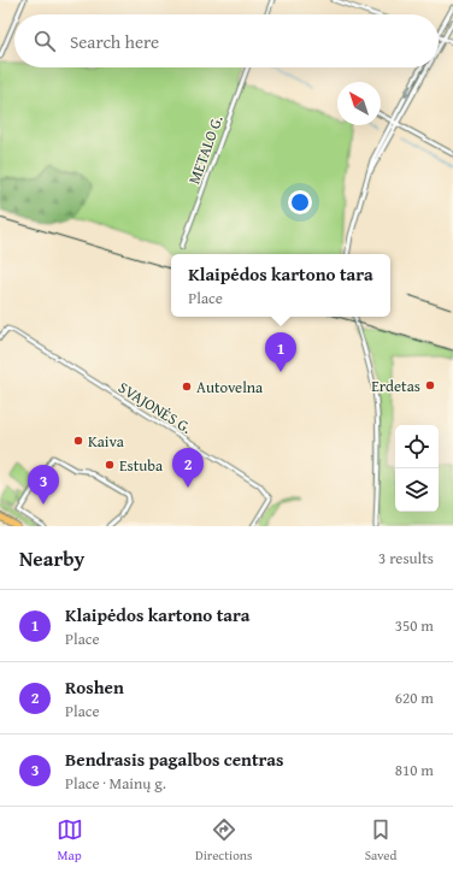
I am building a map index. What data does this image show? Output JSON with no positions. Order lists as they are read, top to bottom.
{
  "streets": {
    "street": ["METALO G.", "SVAJONĖS G."]
  },
  "places": [
    "Erdetas",
    "Autovelna",
    "Kaiva",
    "Estuba"
  ],
  "north": "top left",
  "page": {
    "search": "Search here",
    "popup": ["Klaipėdos kartono tara", "Place"],
    "pins": ["1", "2", "3"],
    "heading": ["Nearby", "3 results"],
    "list": [
      {
        "mark": "1",
        "name": "Klaipėdos kartono tara",
        "note": "Place",
        "value": "350 m"
      },
      {
        "mark": "2",
        "name": "Roshen",
        "note": "Place",
        "value": "620 m"
      },
      {
        "mark": "3",
        "name": "Bendrasis pagalbos centras",
        "note": "Place · Mainų g.",
        "value": "810 m"
      }
    ],
    "nav": ["Map", "Directions", "Saved"]
  }
}
